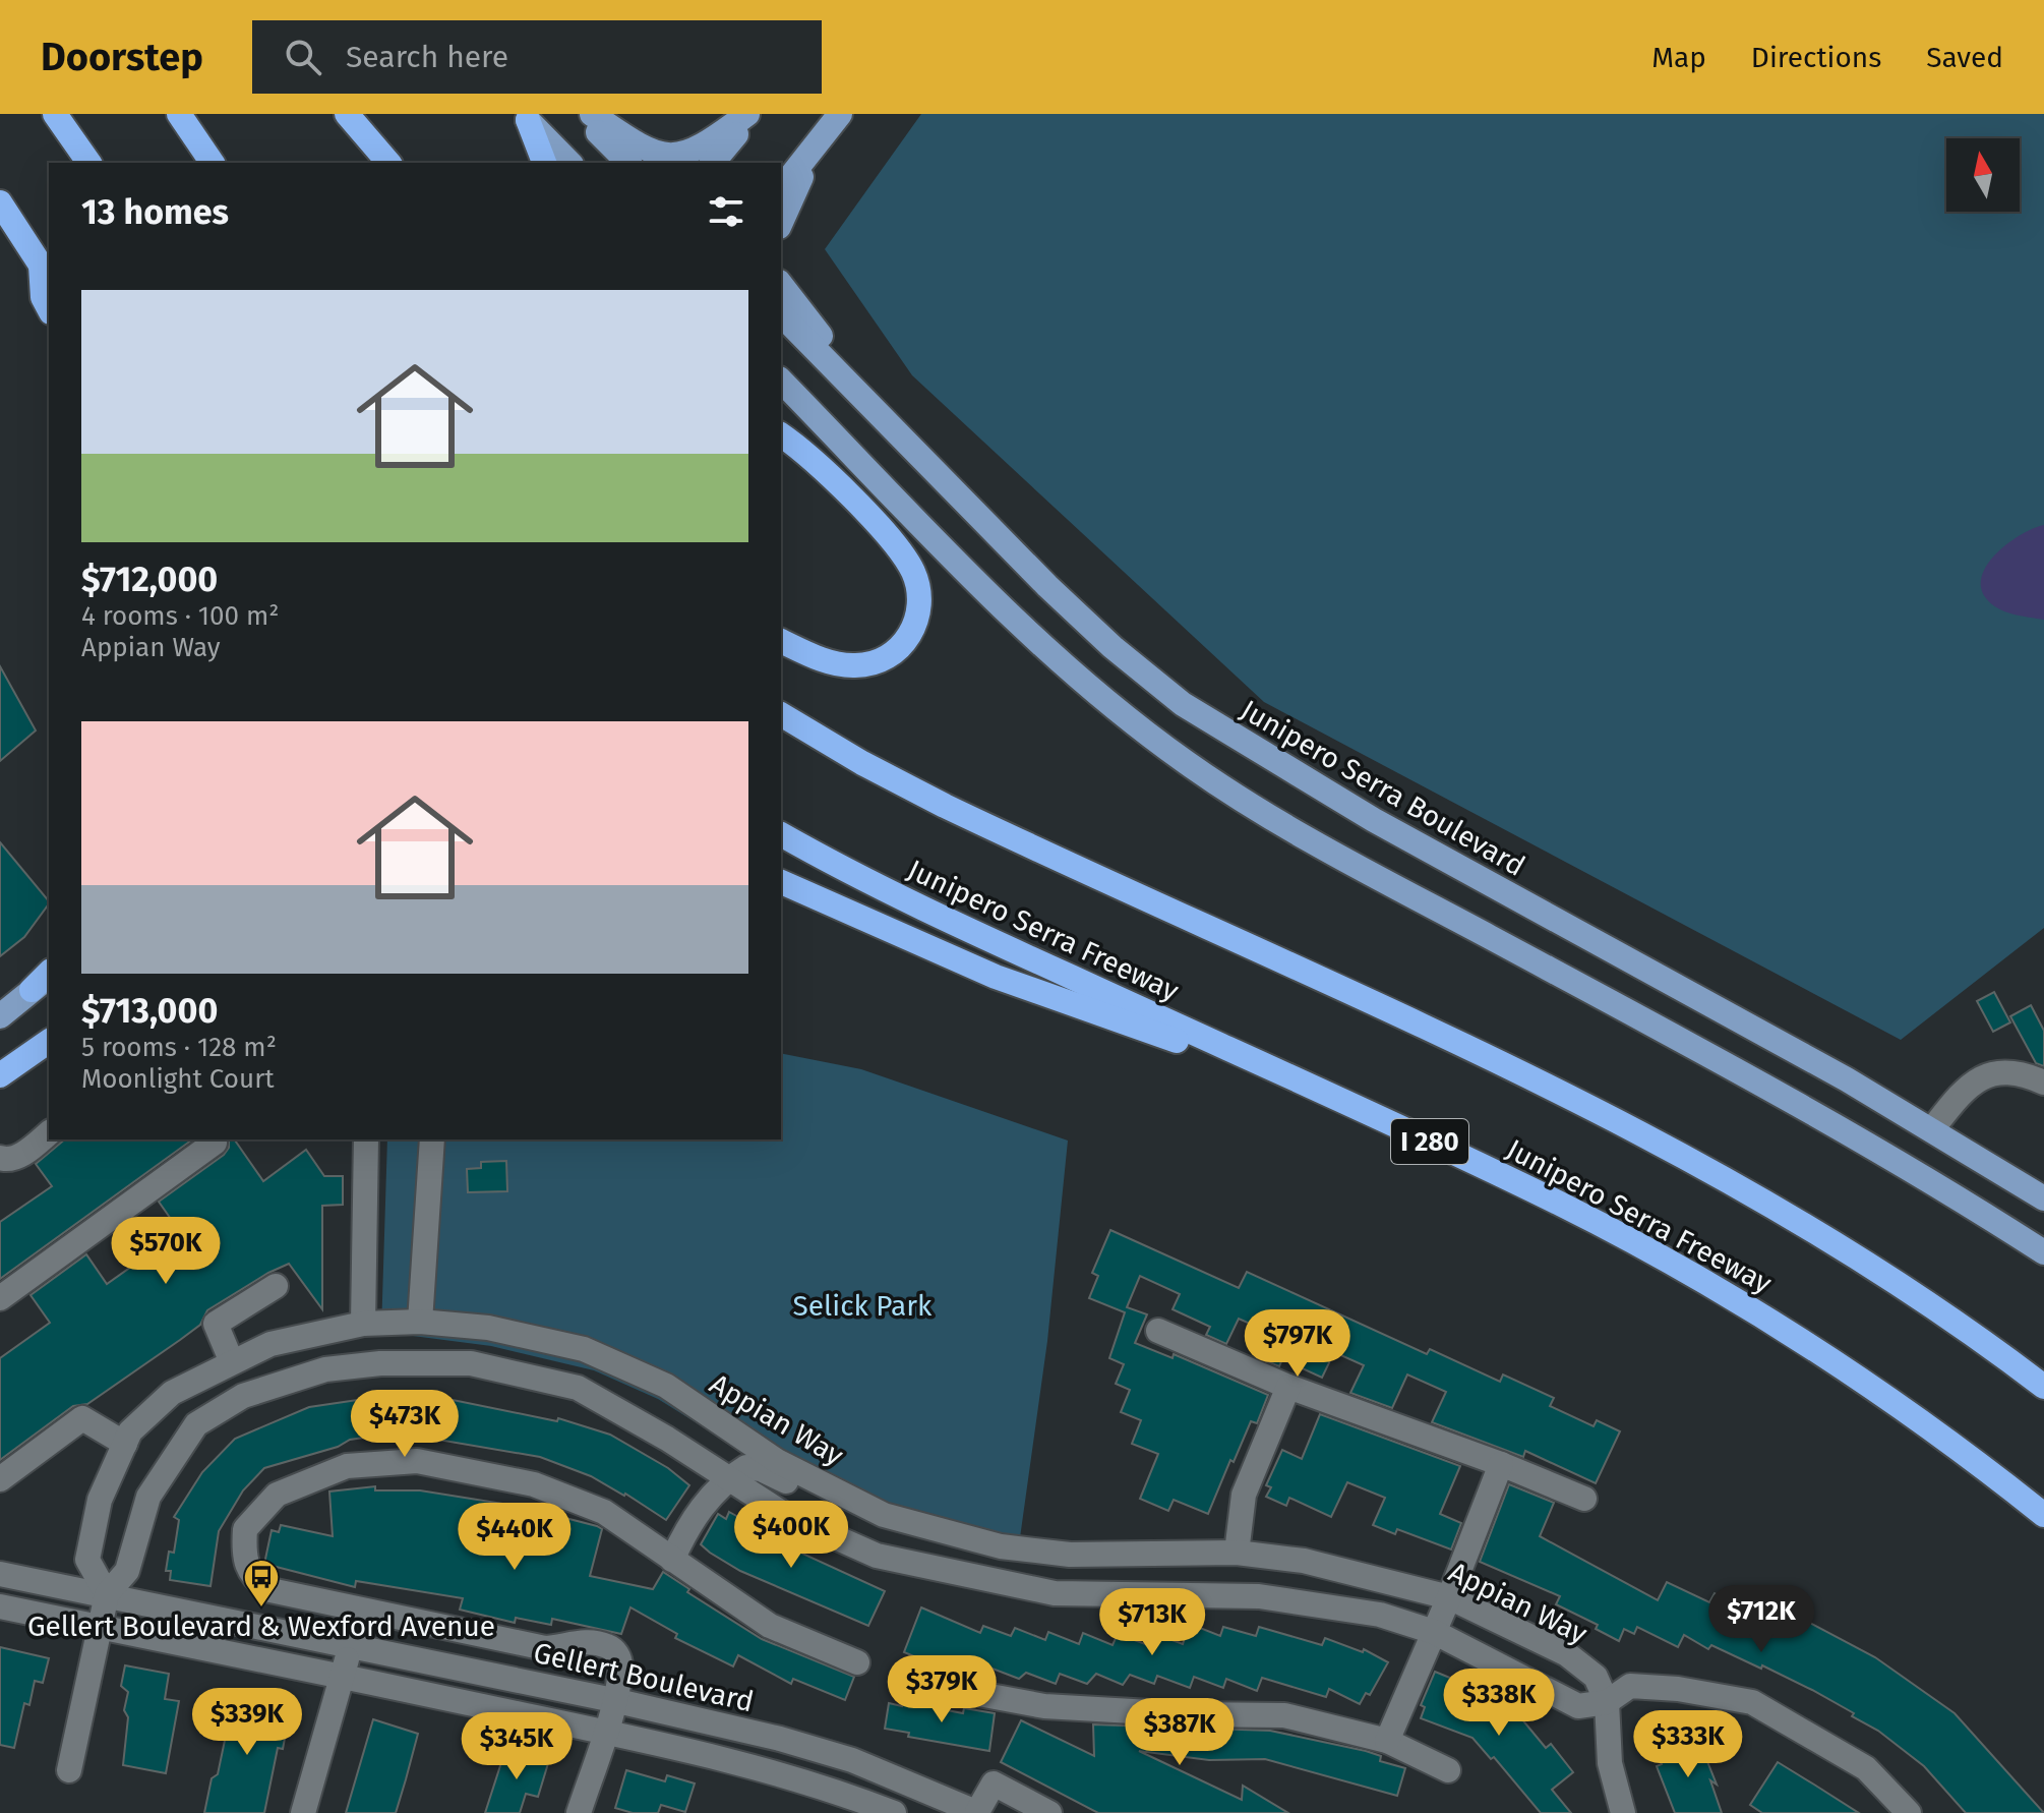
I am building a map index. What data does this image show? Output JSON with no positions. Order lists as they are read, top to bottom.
{
  "streets": {
    "highway": ["Junipero Serra Freeway", "I 280"],
    "main road": ["Junipero Serra Boulevard"],
    "street": ["Appian Way", "Gellert Boulevard"]
  },
  "crossings": [
    ["Appian Way", "Gellert Boulevard"]
  ],
  "parks": ["Selick Park"],
  "places": {
    "bus stop": ["Gellert Boulevard & Wexford Avenue"]
  },
  "north": "top",
  "page": {
    "header": "Doorstep",
    "search": "Search here",
    "nav": ["Map", "Directions", "Saved"],
    "heading": "13 homes",
    "list": [
      {
        "name": "$712,000",
        "note": "4 rooms · 100 m² · Appian Way"
      },
      {
        "name": "$713,000",
        "note": "5 rooms · 128 m² · Moonlight Court"
      }
    ],
    "price": [
      "$570K",
      "$797K",
      "$473K",
      "$400K",
      "$440K",
      "$712K",
      "$713K",
      "$379K",
      "$338K",
      "$339K",
      "$387K",
      "$333K",
      "$345K"
    ]
  }
}
